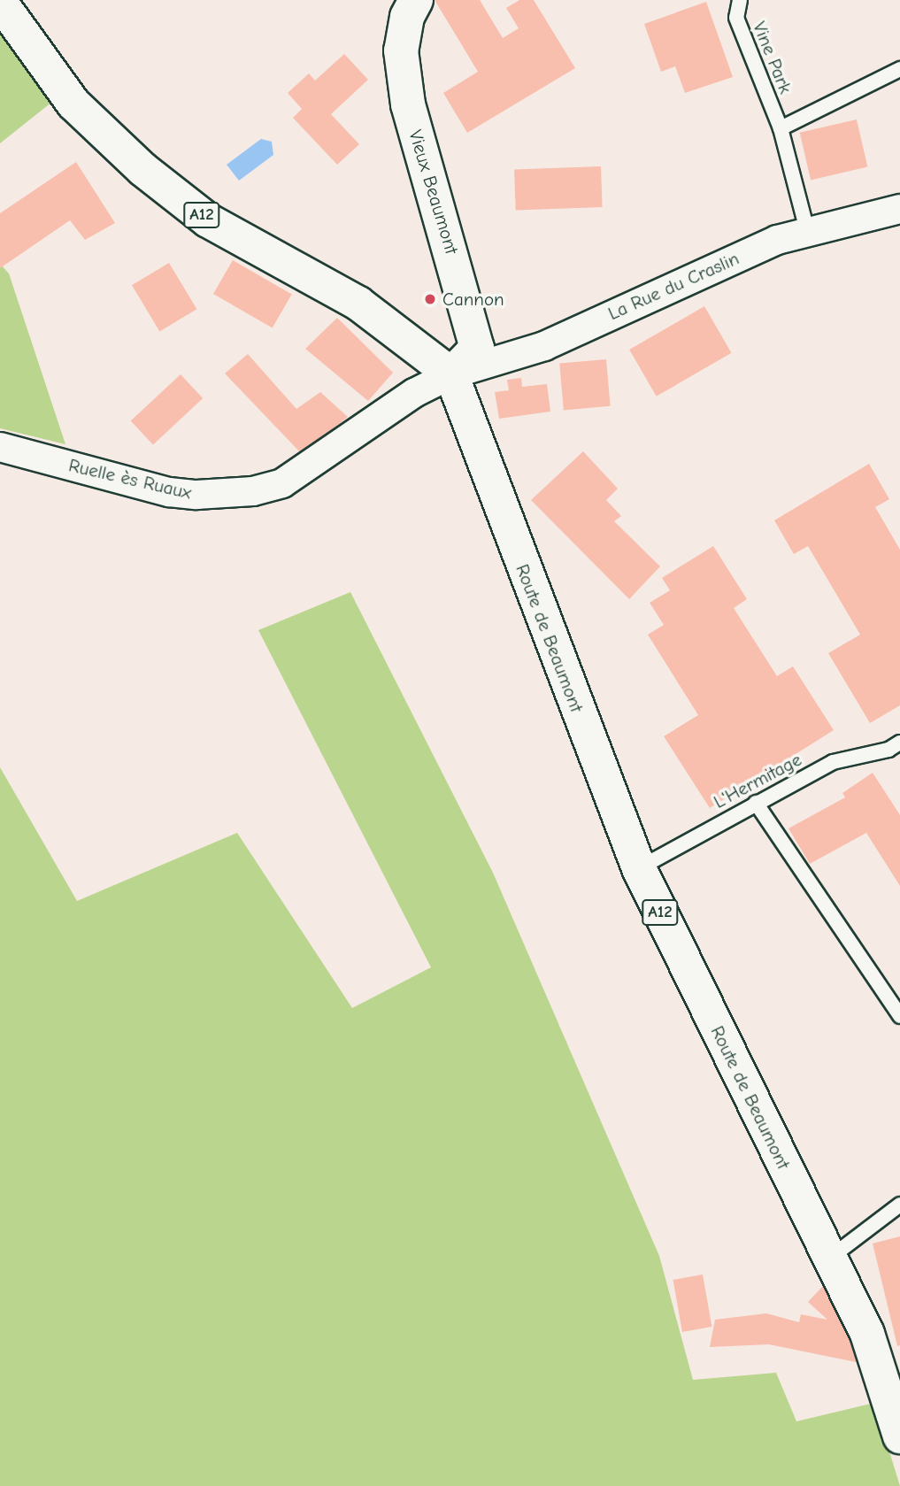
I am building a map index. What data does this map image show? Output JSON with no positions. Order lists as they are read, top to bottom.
{
  "streets": {
    "main road": ["Vieux Beaumont", "A12", "Route de Beaumont"],
    "street": ["La Rue du Craslin", "Ruelle ès Ruaux"],
    "lane": ["Vine Park", "L'Hermitage"]
  },
  "crossings": [
    ["Vine Park", "La Rue du Craslin"],
    ["Vieux Beaumont", "A12"],
    ["Vieux Beaumont", "La Rue du Craslin"],
    ["Vieux Beaumont", "Ruelle ès Ruaux"],
    ["Vieux Beaumont", "Route de Beaumont"],
    ["A12", "La Rue du Craslin"],
    ["A12", "Ruelle ès Ruaux"],
    ["A12", "Route de Beaumont"],
    ["La Rue du Craslin", "Ruelle ès Ruaux"],
    ["La Rue du Craslin", "Route de Beaumont"],
    ["Ruelle ès Ruaux", "Route de Beaumont"],
    ["Route de Beaumont", "L'Hermitage"]
  ],
  "places": ["Cannon"]
}
